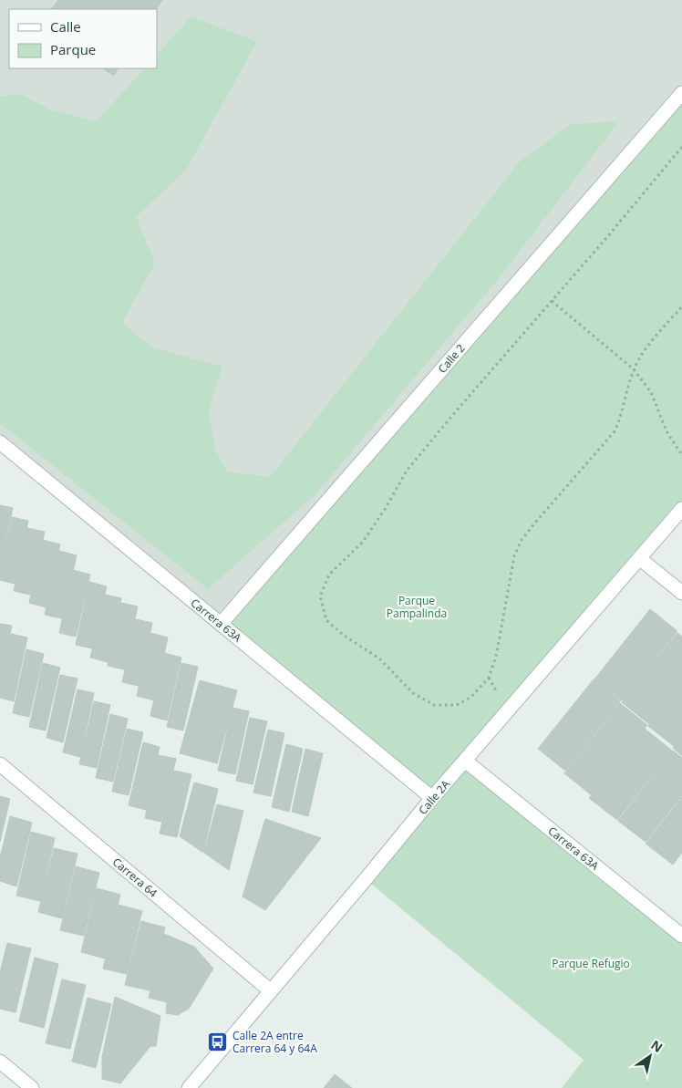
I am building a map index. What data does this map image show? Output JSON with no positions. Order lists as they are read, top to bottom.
{
  "streets": {
    "street": [
      "Calle 2",
      "Carrera 63A",
      "Calle 2A",
      "Carrera 64"
    ]
  },
  "crossings": [
    ["Calle 2", "Carrera 63A"],
    ["Carrera 63A", "Calle 2A"],
    ["Calle 2A", "Carrera 64"]
  ],
  "parks": ["Parque Pampalinda", "Parque Refugio"],
  "places": {
    "bus stop": ["Calle 2A entre Carrera 64 y 64A"]
  },
  "legend": ["Calle", "Parque"],
  "north": "top right"
}
